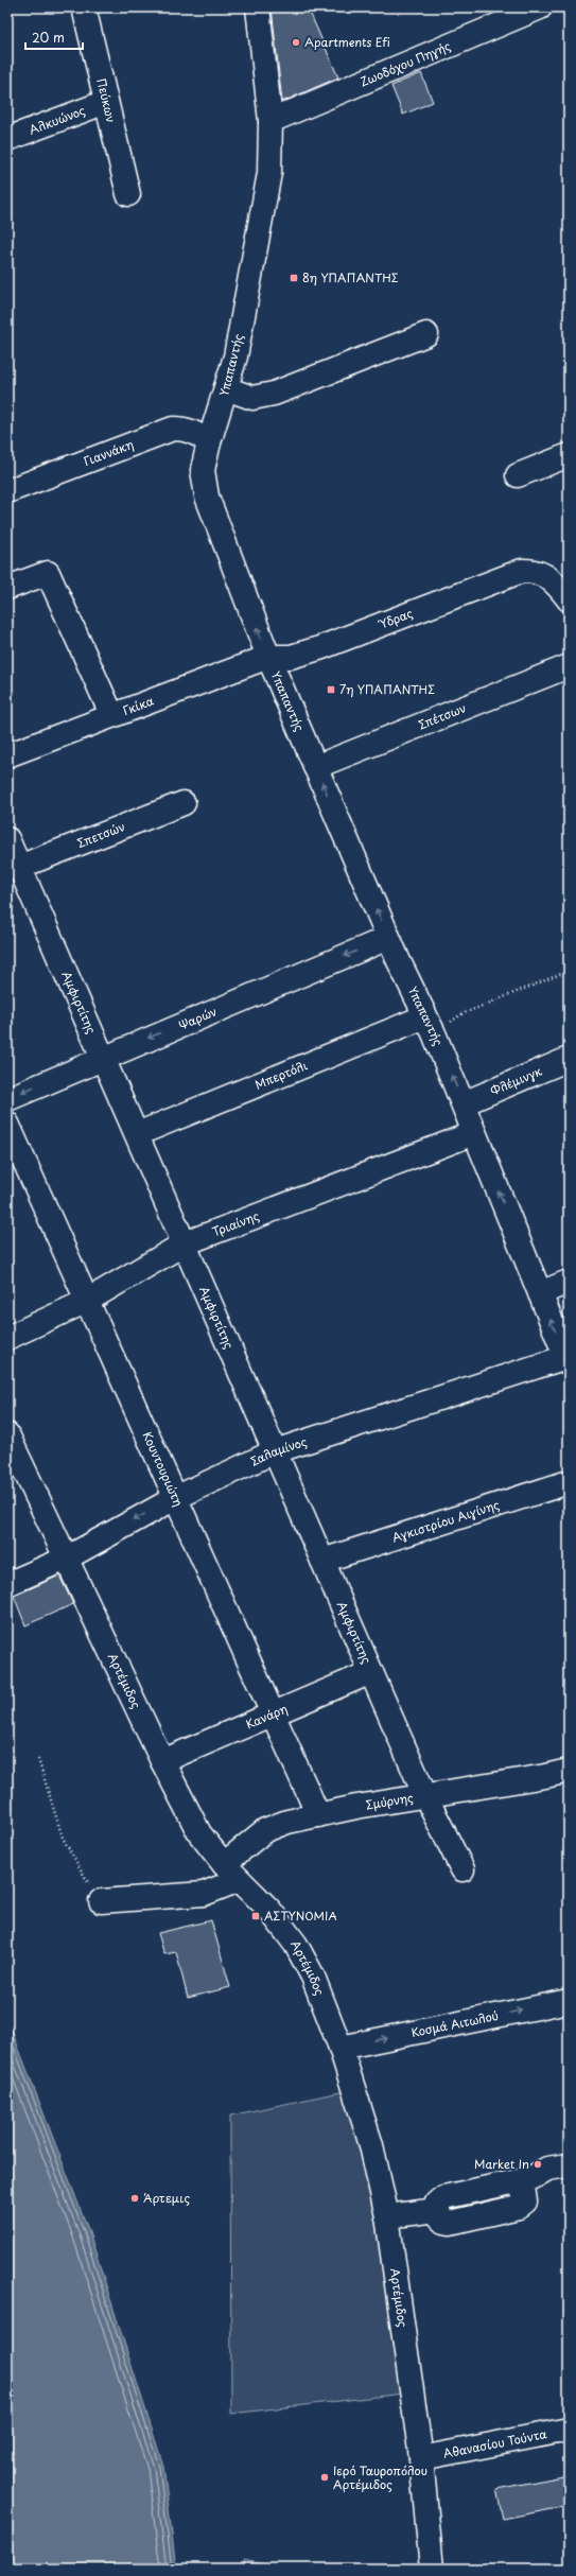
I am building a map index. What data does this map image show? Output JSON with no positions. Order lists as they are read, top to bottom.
{
  "streets": {
    "street": [
      "Ζωοδόχου Πηγής",
      "Πεύκων",
      "Αλκυώνος",
      "Υπαπαντής",
      "Γιαννάκη",
      "Ύδρας",
      "Γκίκα",
      "Σπέτσων",
      "Σπετσών",
      "Αμφιρτίτης",
      "Ψαρών",
      "Μπερτόλι",
      "Φλέμινγκ",
      "Τριαίνης",
      "Σαλαμίνος",
      "Κουντουριώτη",
      "Αγκιστρίου Αιγίνης",
      "Αρτέμιδος",
      "Κανάρη",
      "Σμύρνης",
      "Κοσμά Αιτωλού",
      "Αθανασίου Τούντα"
    ]
  },
  "crossings": [
    ["Ζωοδόχου Πηγής", "Υπαπαντής"],
    ["Πεύκων", "Αλκυώνος"],
    ["Υπαπαντής", "Γιαννάκη"],
    ["Υπαπαντής", "Ύδρας"],
    ["Υπαπαντής", "Γκίκα"],
    ["Υπαπαντής", "Σπέτσων"],
    ["Υπαπαντής", "Ψαρών"],
    ["Υπαπαντής", "Μπερτόλι"],
    ["Υπαπαντής", "Φλέμινγκ"],
    ["Υπαπαντής", "Τριαίνης"],
    ["Υπαπαντής", "Σαλαμίνος"],
    ["Ύδρας", "Γκίκα"],
    ["Σπετσών", "Αμφιρτίτης"],
    ["Αμφιρτίτης", "Ψαρών"],
    ["Αμφιρτίτης", "Μπερτόλι"],
    ["Αμφιρτίτης", "Τριαίνης"],
    ["Αμφιρτίτης", "Σαλαμίνος"],
    ["Αμφιρτίτης", "Αγκιστρίου Αιγίνης"],
    ["Αμφιρτίτης", "Κανάρη"],
    ["Αμφιρτίτης", "Σμύρνης"],
    ["Τριαίνης", "Κουντουριώτη"],
    ["Σαλαμίνος", "Κουντουριώτη"],
    ["Σαλαμίνος", "Αρτέμιδος"],
    ["Κουντουριώτη", "Κανάρη"],
    ["Κουντουριώτη", "Σμύρνης"],
    ["Αρτέμιδος", "Κανάρη"],
    ["Αρτέμιδος", "Σμύρνης"],
    ["Αρτέμιδος", "Κοσμά Αιτωλού"],
    ["Αρτέμιδος", "Αθανασίου Τούντα"]
  ],
  "one_way": ["Υπαπαντής", "Ψαρών", "Κοσμά Αιτωλού"],
  "places": {
    "other": [
      "Apartments Efi",
      "Market In",
      "Άρτεμις",
      "Ιερό Ταυροπόλου Αρτέμιδος"
    ],
    "transit": ["8η ΥΠΑΠΑΝΤΗΣ", "7η ΥΠΑΠΑΝΤΗΣ", "ΑΣΤΥΝΟΜΙΑ"]
  },
  "scale_bar": "20 m"
}
